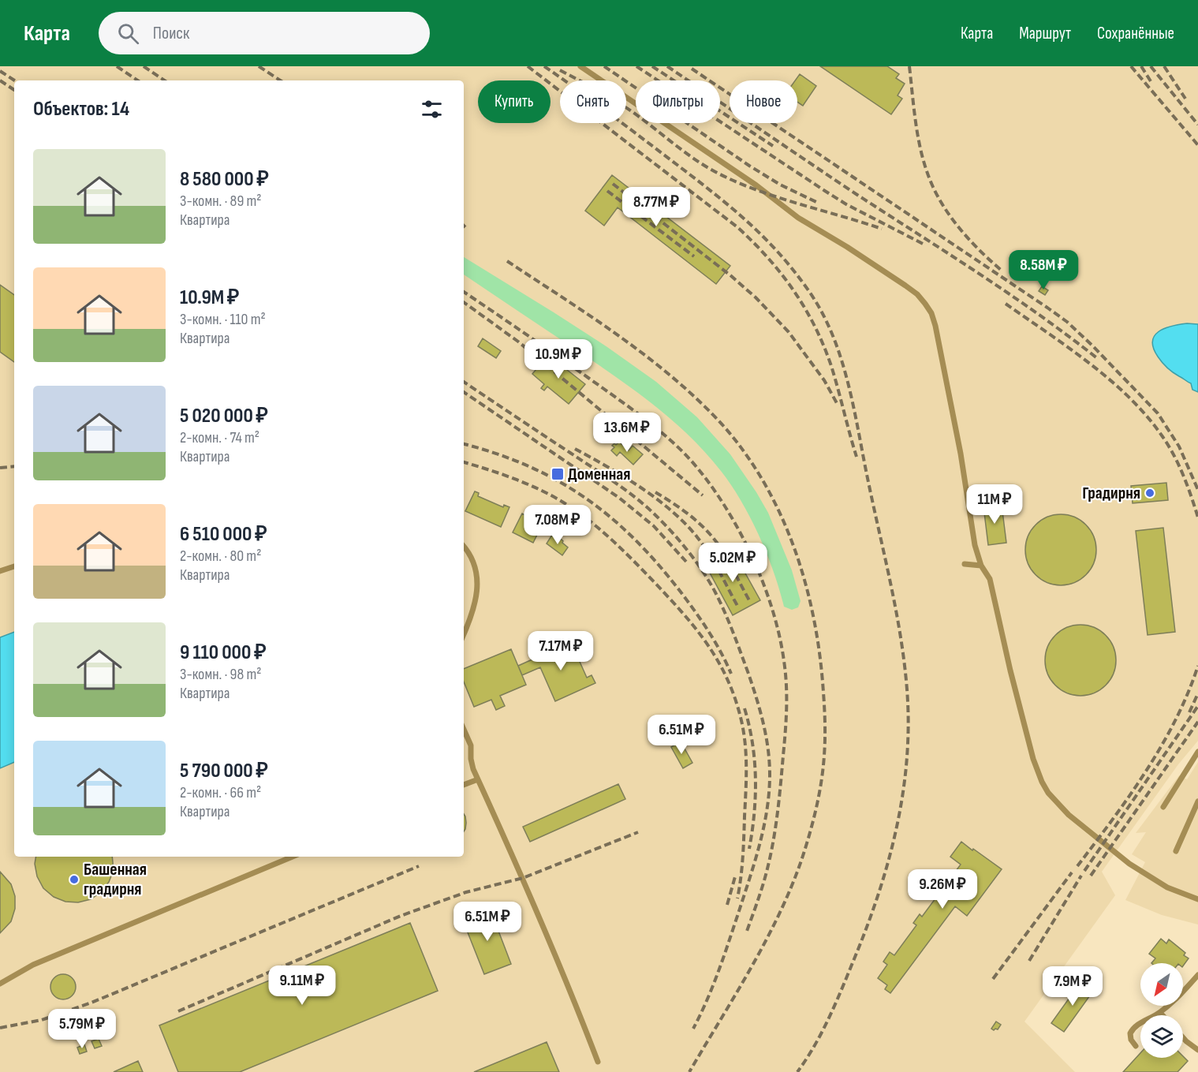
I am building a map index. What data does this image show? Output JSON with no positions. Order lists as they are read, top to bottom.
{
  "places": {
    "transit": ["Доменная"],
    "other": ["Градирня", "Башенная градирня"]
  },
  "north": "bottom left",
  "page": {
    "header": "Карта",
    "search": "Поиск",
    "nav": ["Карта", "Маршрут", "Сохранённые"],
    "chip": [
      "Купить",
      "Снять",
      "Фильтры",
      "Новое"
    ],
    "heading": "Объектов: 14",
    "list": [
      {
        "name": "8 580 000 ₽",
        "note": "3-комн. · 89 m² · Квартира"
      },
      {
        "name": "10.9M ₽",
        "note": "3-комн. · 110 m² · Квартира"
      },
      {
        "name": "5 020 000 ₽",
        "note": "2-комн. · 74 m² · Квартира"
      },
      {
        "name": "6 510 000 ₽",
        "note": "2-комн. · 80 m² · Квартира"
      },
      {
        "name": "9 110 000 ₽",
        "note": "3-комн. · 98 m² · Квартира"
      },
      {
        "name": "5 790 000 ₽",
        "note": "2-комн. · 66 m² · Квартира"
      }
    ],
    "price": [
      "8.77M ₽",
      "8.58M ₽",
      "10.9M ₽",
      "13.6M ₽",
      "11M ₽",
      "7.08M ₽",
      "5.02M ₽",
      "7.17M ₽",
      "6.51M ₽",
      "9.26M ₽",
      "6.51M ₽",
      "9.11M ₽",
      "7.9M ₽",
      "5.79M ₽"
    ]
  }
}
